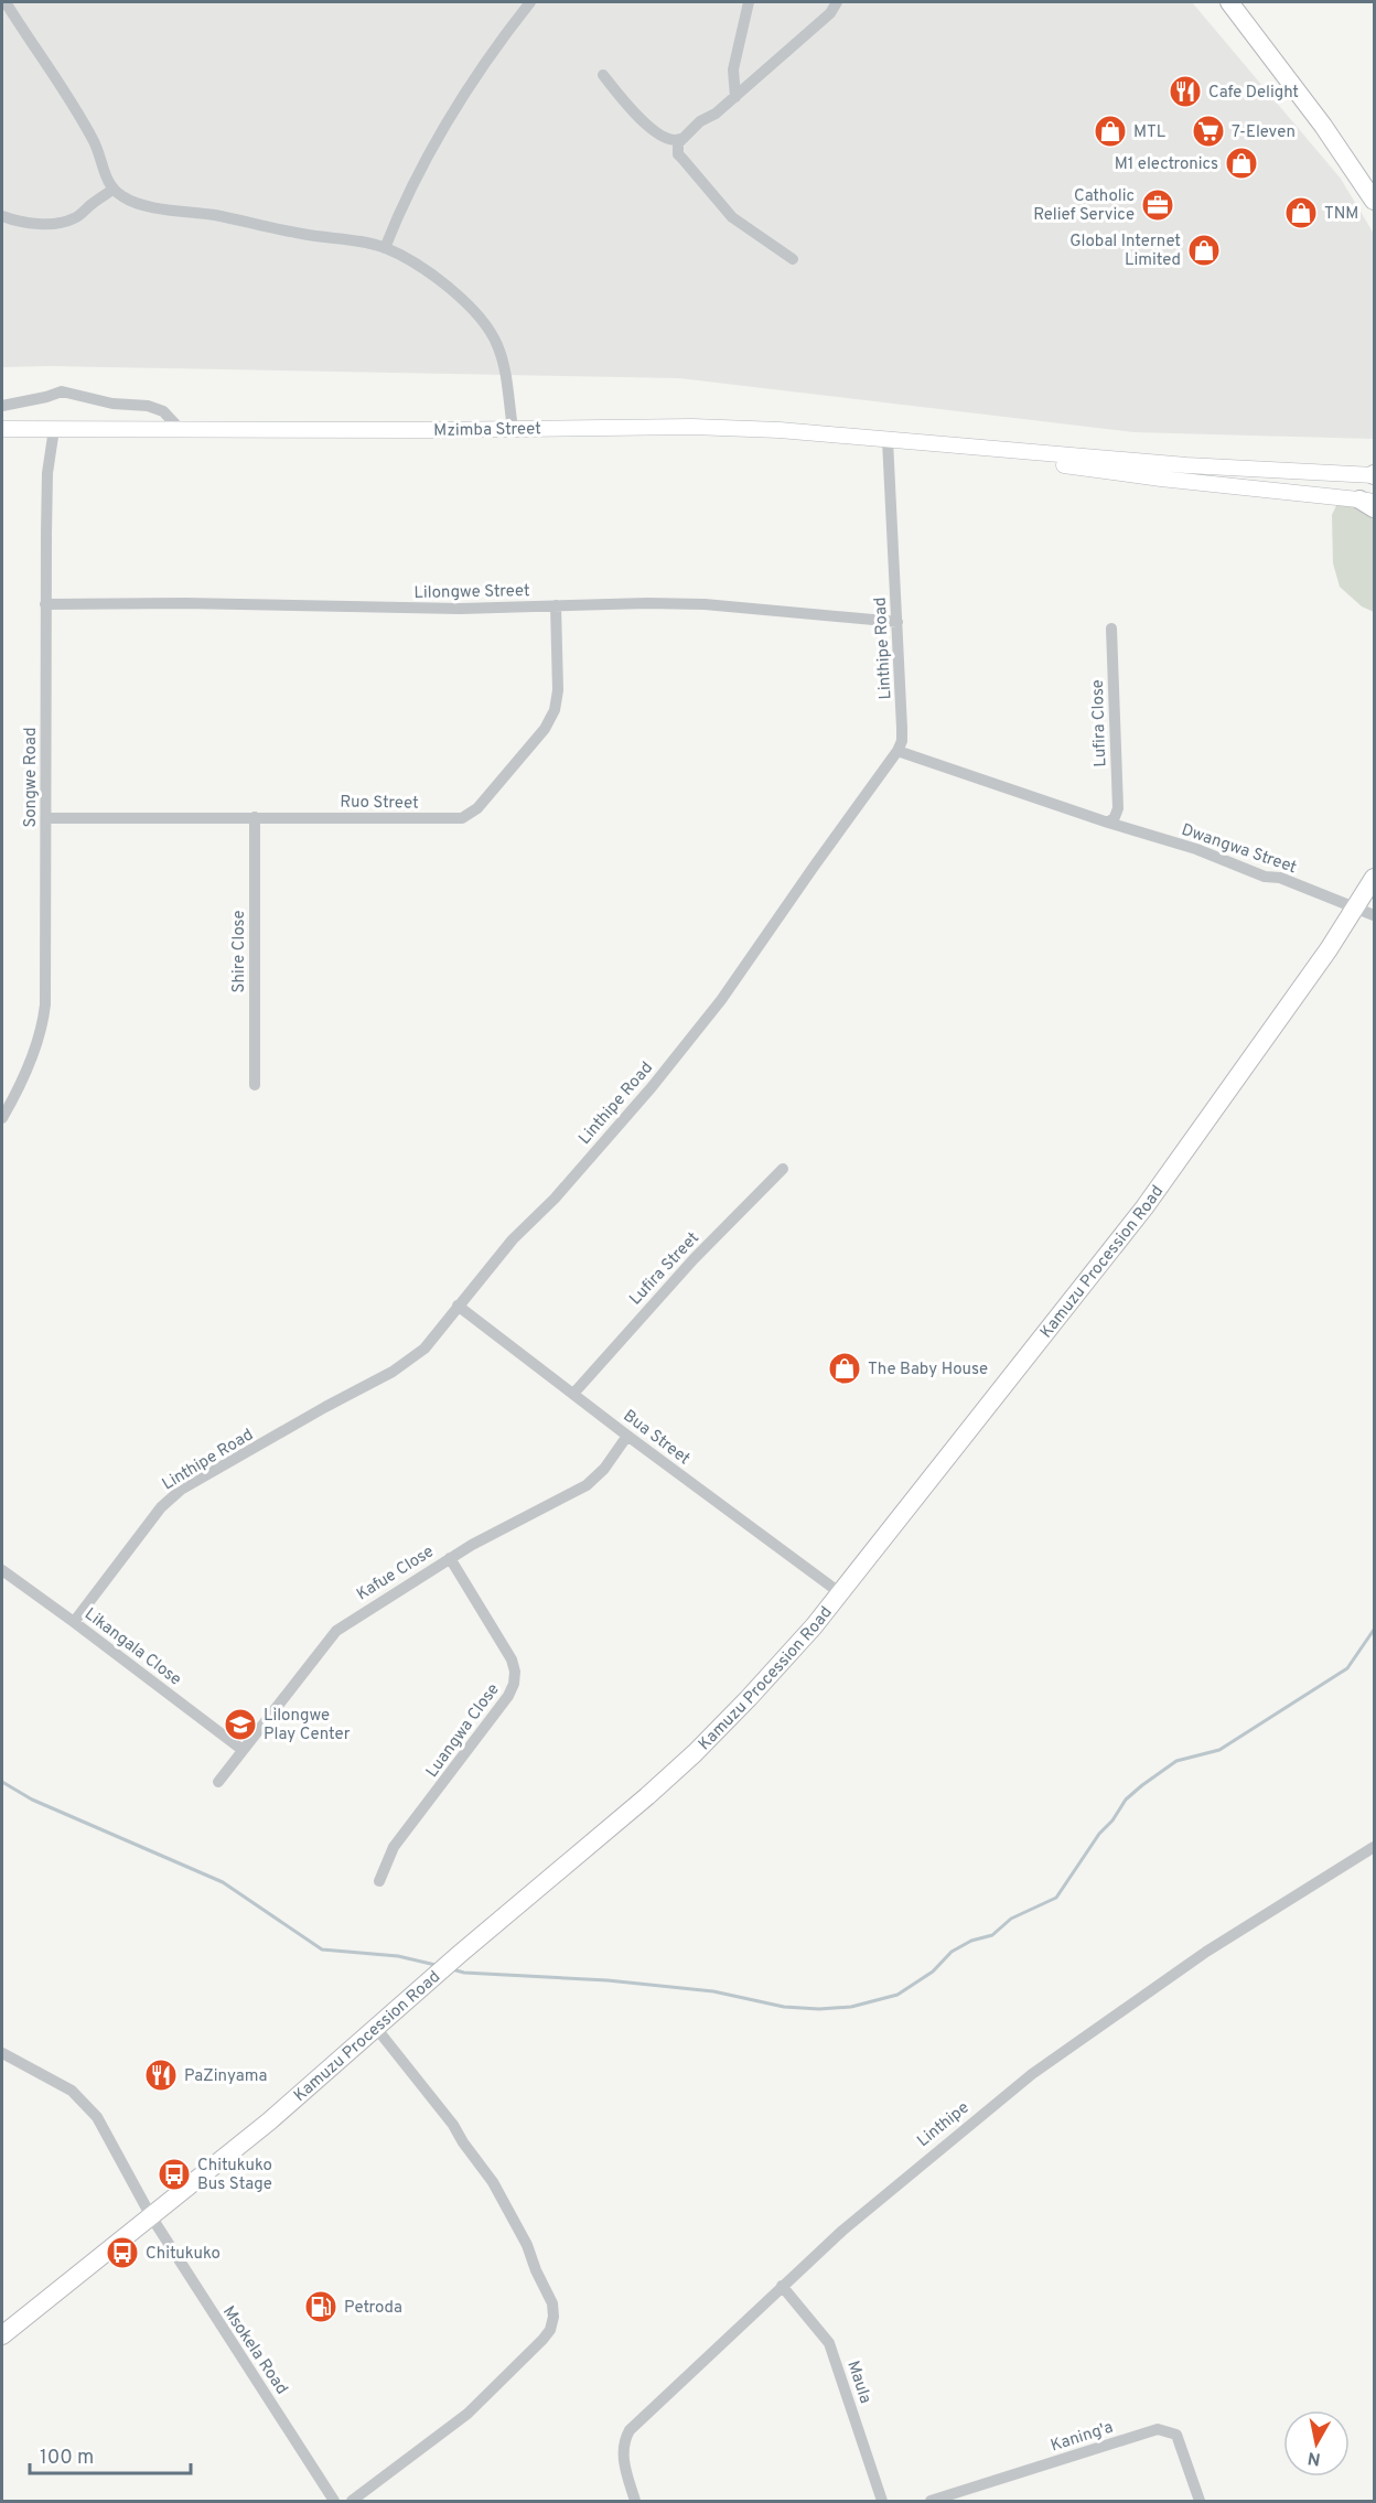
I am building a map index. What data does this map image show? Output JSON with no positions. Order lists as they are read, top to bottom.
{
  "streets": {
    "highway": ["Kamuzu Procession Road"],
    "main road": ["Mzimba Street"],
    "street": [
      "Lilongwe Street",
      "Linthipe Road",
      "Lufira Close",
      "Songwe Road",
      "Ruo Street",
      "Dwangwa Street",
      "Shire Close",
      "Lufira Street",
      "Bua Street",
      "Kafue Close",
      "Likangala Close",
      "Luangwa Close",
      "Linthipe",
      "Msokela Road",
      "Maula",
      "Kaning'a"
    ]
  },
  "crossings": [
    ["Mzimba Street", "Linthipe Road"],
    ["Mzimba Street", "Songwe Road"],
    ["Lilongwe Street", "Linthipe Road"],
    ["Lilongwe Street", "Songwe Road"],
    ["Lilongwe Street", "Ruo Street"],
    ["Linthipe Road", "Dwangwa Street"],
    ["Linthipe Road", "Bua Street"],
    ["Linthipe Road", "Likangala Close"],
    ["Lufira Close", "Dwangwa Street"],
    ["Songwe Road", "Ruo Street"],
    ["Ruo Street", "Shire Close"],
    ["Dwangwa Street", "Kamuzu Procession Road"],
    ["Kamuzu Procession Road", "Bua Street"],
    ["Kamuzu Procession Road", "Msokela Road"],
    ["Lufira Street", "Bua Street"],
    ["Bua Street", "Kafue Close"],
    ["Kafue Close", "Likangala Close"],
    ["Kafue Close", "Luangwa Close"],
    ["Linthipe", "Maula"]
  ],
  "places": {
    "restaurant": ["Cafe Delight", "PaZinyama"],
    "shop": [
      "MTL",
      "M1 electronics",
      "TNM",
      "Global Internet Limited",
      "The Baby House"
    ],
    "supermarket": ["7-Eleven"],
    "office": ["Catholic Relief Service"],
    "school or university": ["Lilongwe Play Center"],
    "bus stop": ["Chitukuko Bus Stage", "Chitukuko"],
    "fuel station": ["Petroda"]
  },
  "scale_bar": "100 m",
  "north": "bottom"
}
